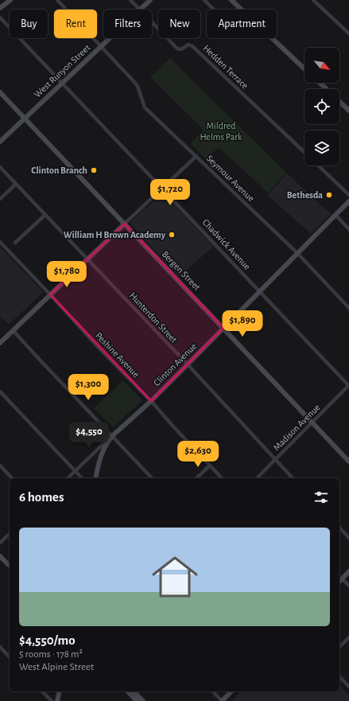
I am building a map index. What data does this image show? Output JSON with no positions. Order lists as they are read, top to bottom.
{
  "streets": {
    "main road": ["West Runyon Street", "Bergen Street", "Clinton Avenue"],
    "street": [
      "Hedden Terrace",
      "Seymour Avenue",
      "Chadwick Avenue",
      "Hunterdon Street",
      "Peshine Avenue",
      "Madison Avenue"
    ]
  },
  "crossings": [
    ["Hedden Terrace", "West Runyon Street"],
    ["West Runyon Street", "Seymour Avenue"],
    ["West Runyon Street", "Chadwick Avenue"],
    ["West Runyon Street", "Bergen Street"],
    ["Seymour Avenue", "Clinton Avenue"],
    ["Chadwick Avenue", "Clinton Avenue"],
    ["Chadwick Avenue", "Madison Avenue"],
    ["Bergen Street", "Clinton Avenue"],
    ["Bergen Street", "Madison Avenue"],
    ["Hunterdon Street", "Clinton Avenue"],
    ["Hunterdon Street", "Madison Avenue"],
    ["Peshine Avenue", "Clinton Avenue"]
  ],
  "parks": ["Mildred Helms Park"],
  "places": ["Clinton Branch", "Bethesda", "William H Brown Academy"],
  "north": "bottom right",
  "page": {
    "chip": [
      "Buy",
      "Rent",
      "Filters",
      "New",
      "Apartment"
    ],
    "price": [
      "$1,720",
      "$1,780",
      "$1,890",
      "$1,300",
      "$4,550",
      "$2,630"
    ],
    "heading": "6 homes",
    "list": [
      {
        "name": "$4,550/mo",
        "note": "5 rooms · 178 m² · West Alpine Street"
      }
    ]
  }
}
